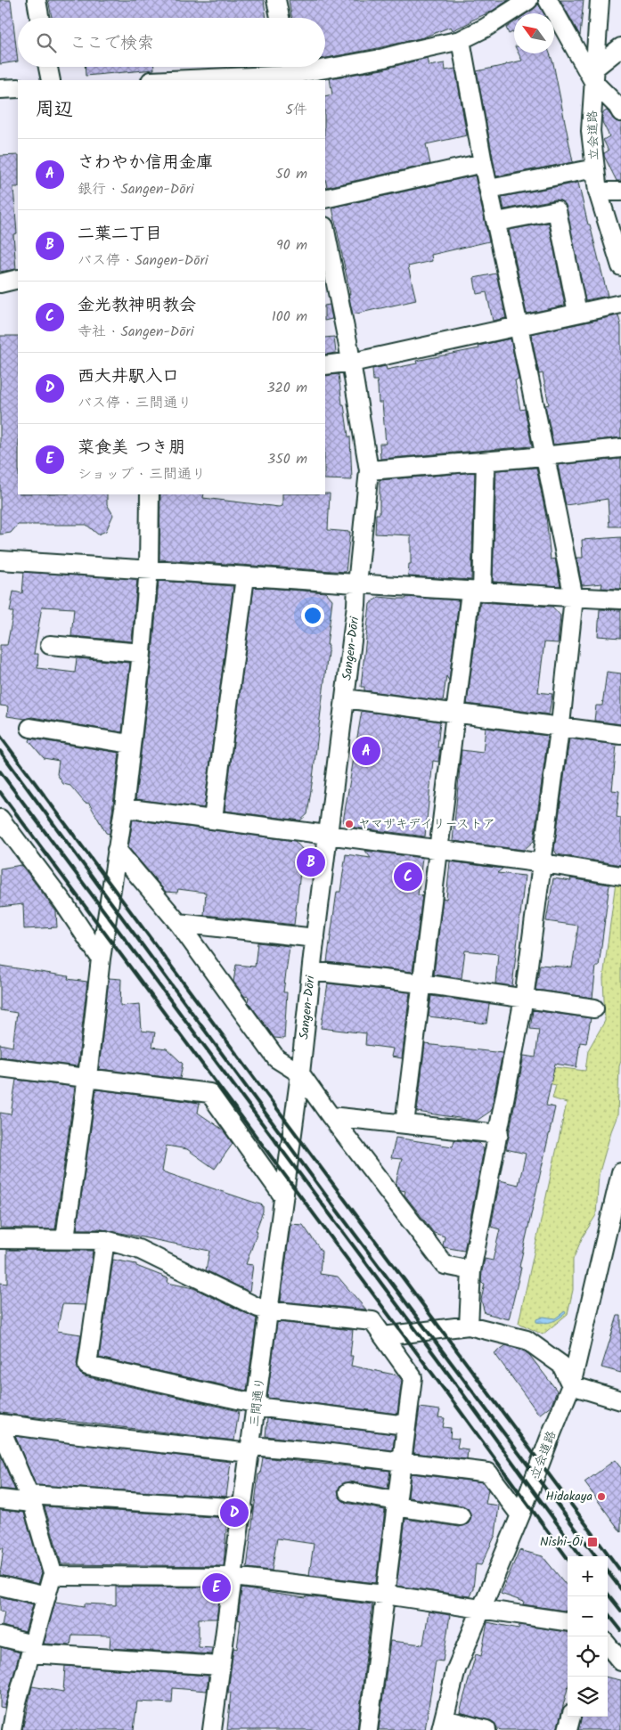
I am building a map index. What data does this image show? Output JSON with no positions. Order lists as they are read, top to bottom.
{
  "streets": {
    "street": ["立会道路", "Sangen-Dōri", "三間通り"]
  },
  "crossings": [
    ["Sangen-Dōri", "三間通り"]
  ],
  "places": {
    "other": ["ヤマザキデイリーストア", "Hidakaya"],
    "transit": ["Nishi-Ōi"]
  },
  "north": "top left",
  "page": {
    "search": "ここで検索",
    "heading": ["周辺", "5件"],
    "list": [
      {
        "mark": "A",
        "name": "さわやか信用金庫",
        "note": "銀行 · Sangen-Dōri",
        "value": "50 m"
      },
      {
        "mark": "B",
        "name": "二葉二丁目",
        "note": "バス停 · Sangen-Dōri",
        "value": "90 m"
      },
      {
        "mark": "C",
        "name": "金光教神明教会",
        "note": "寺社 · Sangen-Dōri",
        "value": "100 m"
      },
      {
        "mark": "D",
        "name": "西大井駅入口",
        "note": "バス停 · 三間通り",
        "value": "320 m"
      },
      {
        "mark": "E",
        "name": "菜食美 つき朋",
        "note": "ショップ · 三間通り",
        "value": "350 m"
      }
    ],
    "pins": [
      "A",
      "B",
      "C",
      "D",
      "E"
    ],
    "map_buttons": ["+", "−"]
  }
}
